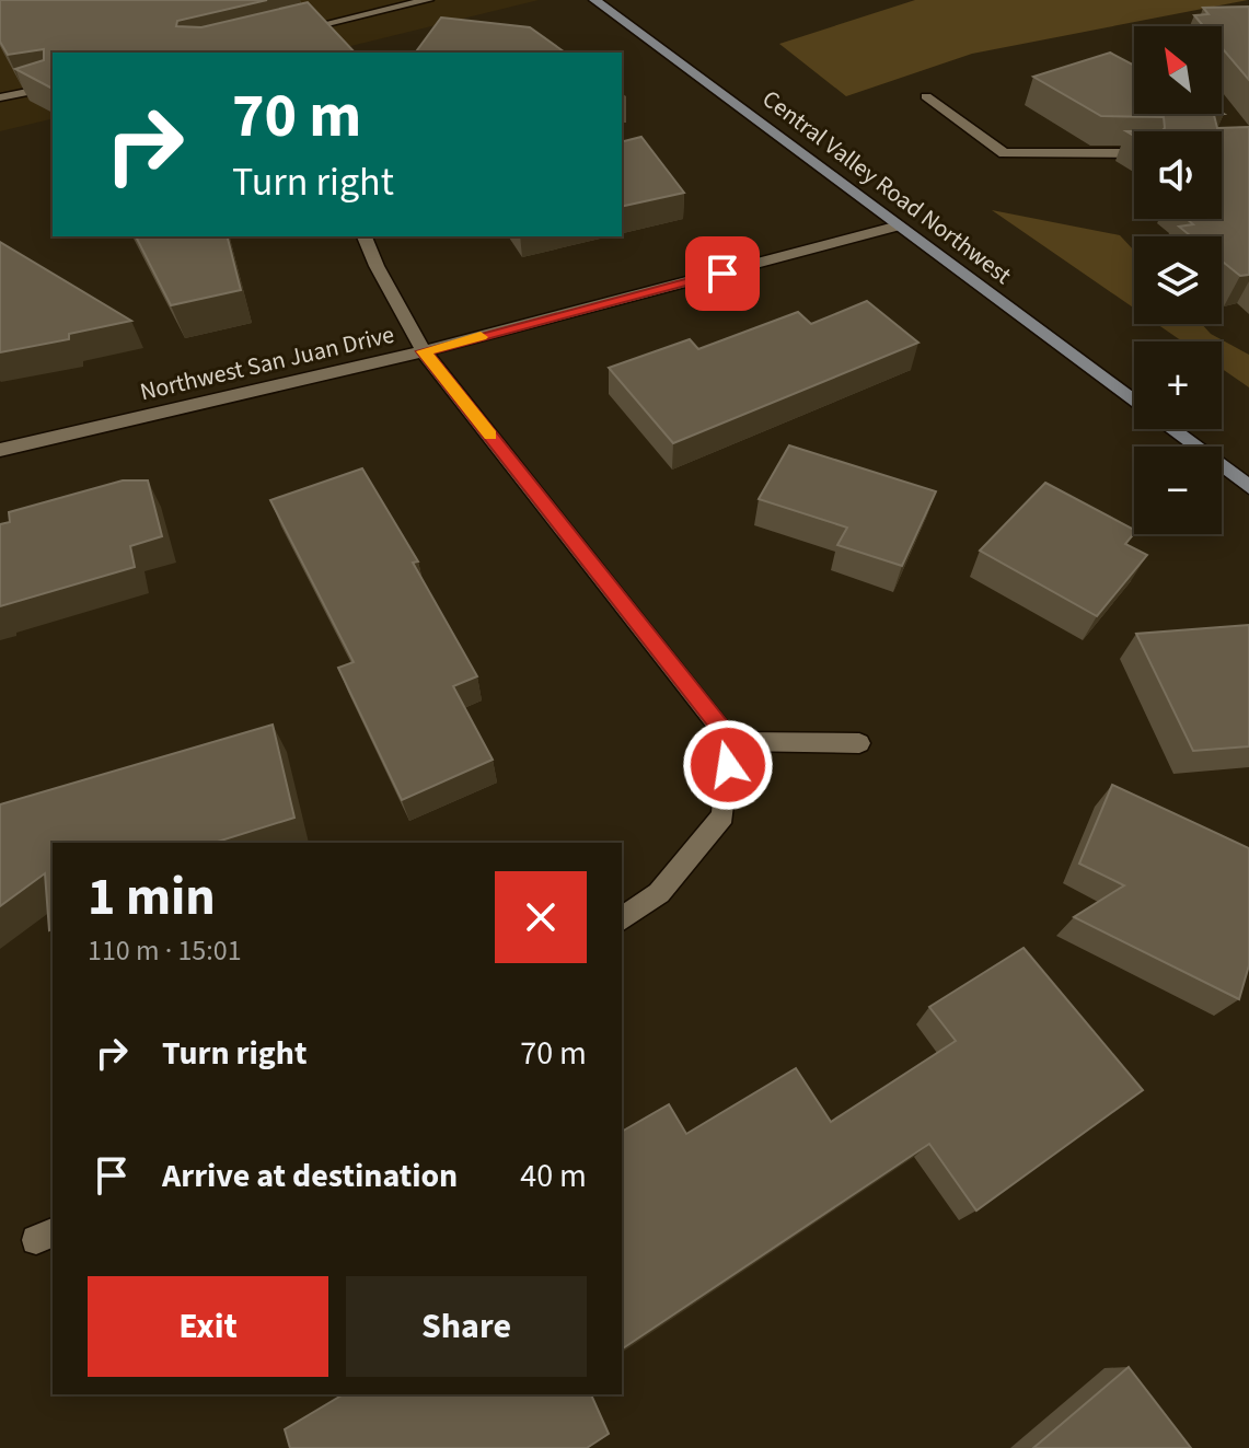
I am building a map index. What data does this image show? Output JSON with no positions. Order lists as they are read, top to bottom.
{
  "streets": {
    "main road": ["Central Valley Road Northwest"],
    "street": ["Northwest San Juan Drive"]
  },
  "crossings": [
    ["Central Valley Road Northwest", "Northwest San Juan Drive"]
  ],
  "north": "top left",
  "page": {
    "map_buttons": ["+", "−"],
    "turn": ["70 m", "Turn right"],
    "heading": ["1 min", "110 m · 15:01"],
    "list": [
      {
        "name": "Turn right",
        "value": "70 m"
      },
      {
        "name": "Arrive at destination",
        "value": "40 m"
      }
    ],
    "buttons": ["Exit", "Share"]
  }
}
